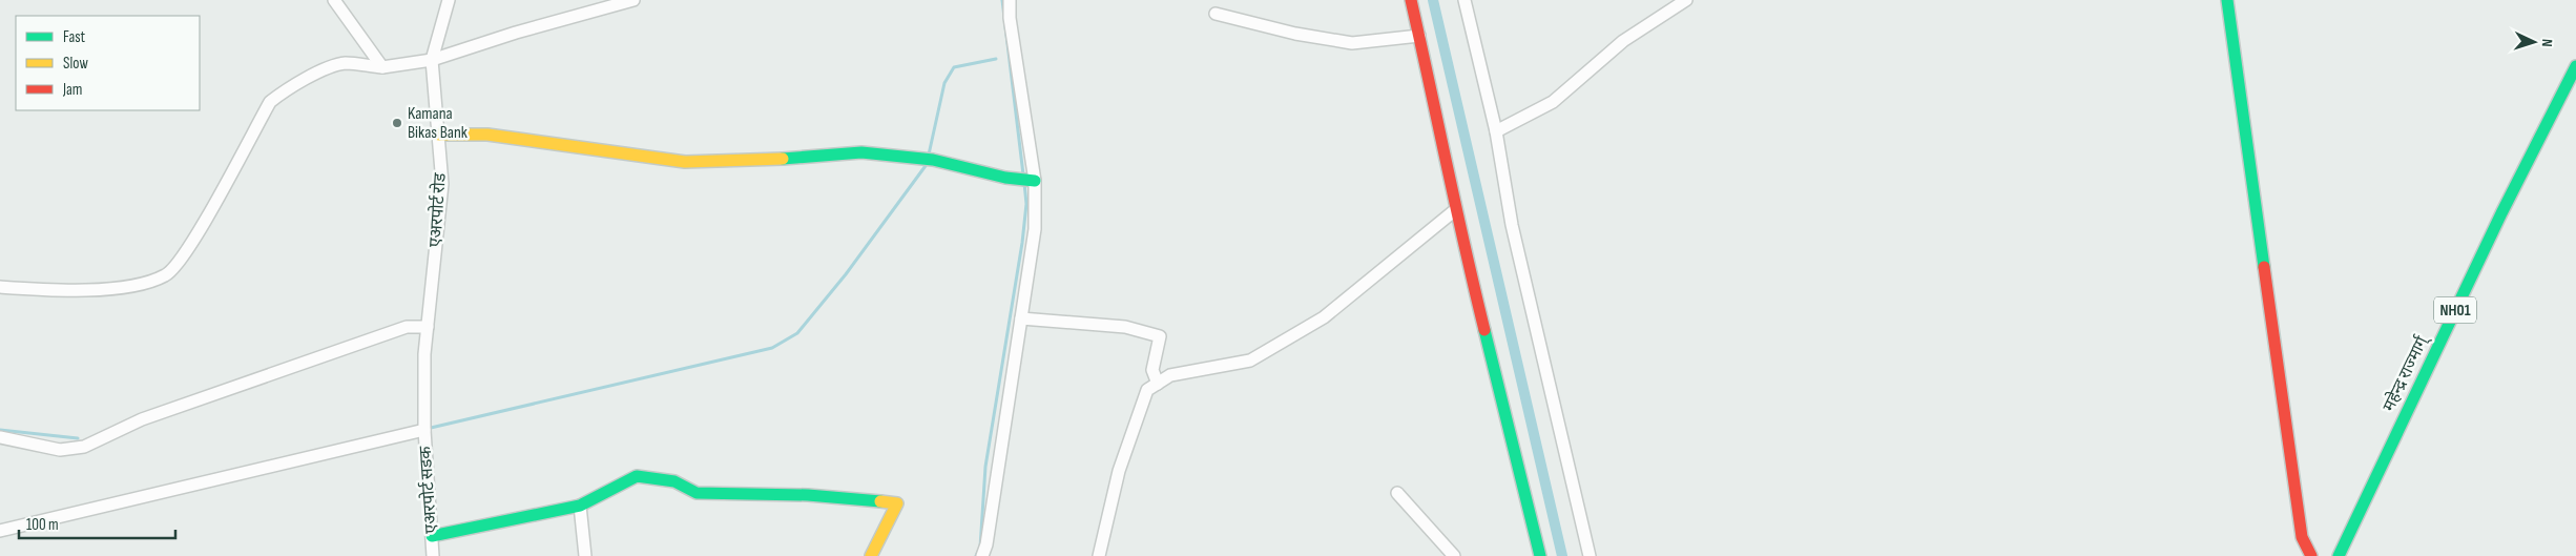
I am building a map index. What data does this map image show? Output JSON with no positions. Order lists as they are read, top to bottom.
{
  "streets": {
    "main road": ["NH01", "महेन्द्र राज्मार्ग्"],
    "street": ["एअरपोर्ट रोड", "एअरपोर्ट सडक"]
  },
  "crossings": [
    ["एअरपोर्ट रोड", "एअरपोर्ट सडक"]
  ],
  "places": ["Kamana Bikas Bank"],
  "legend": ["Fast", "Slow", "Jam"],
  "scale_bar": "100 m",
  "north": "right"
}
